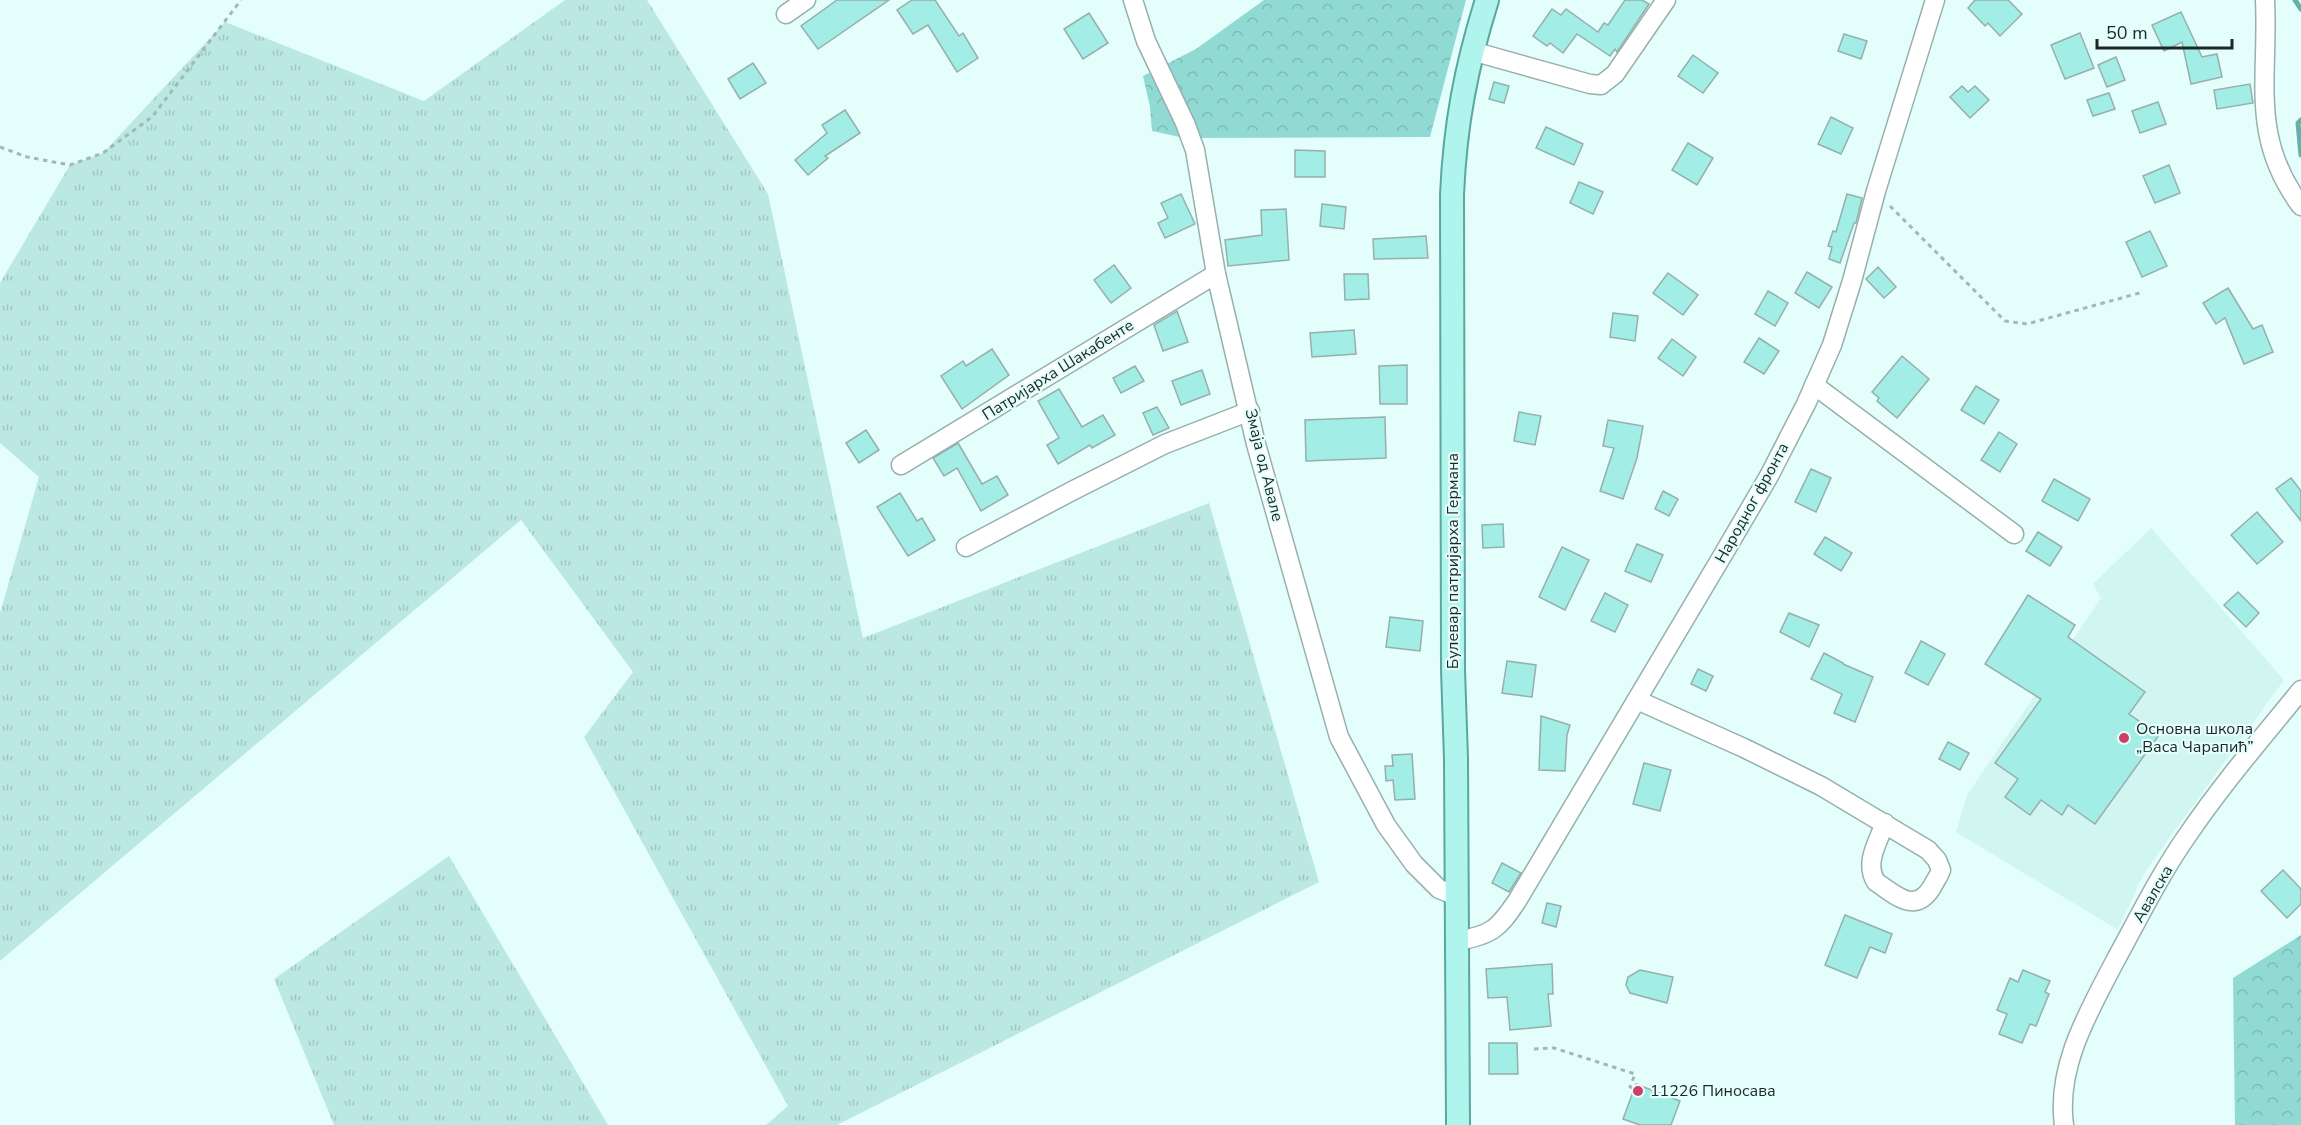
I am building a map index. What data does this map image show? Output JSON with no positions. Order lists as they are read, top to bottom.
{
  "streets": {
    "main road": ["Булевар патријарха Германа"],
    "street": [
      "Патријарха Шакабенте",
      "Змаја од Авале",
      "Народног фронта",
      "Авалска"
    ]
  },
  "crossings": [
    ["Патријарха Шакабенте", "Змаја од Авале"],
    ["Змаја од Авале", "Булевар патријарха Германа"],
    ["Народног фронта", "Булевар патријарха Германа"]
  ],
  "places": ["Основна школа „Васа Чарапић”", "11226 Пиносава"],
  "scale_bar": "50 m"
}
